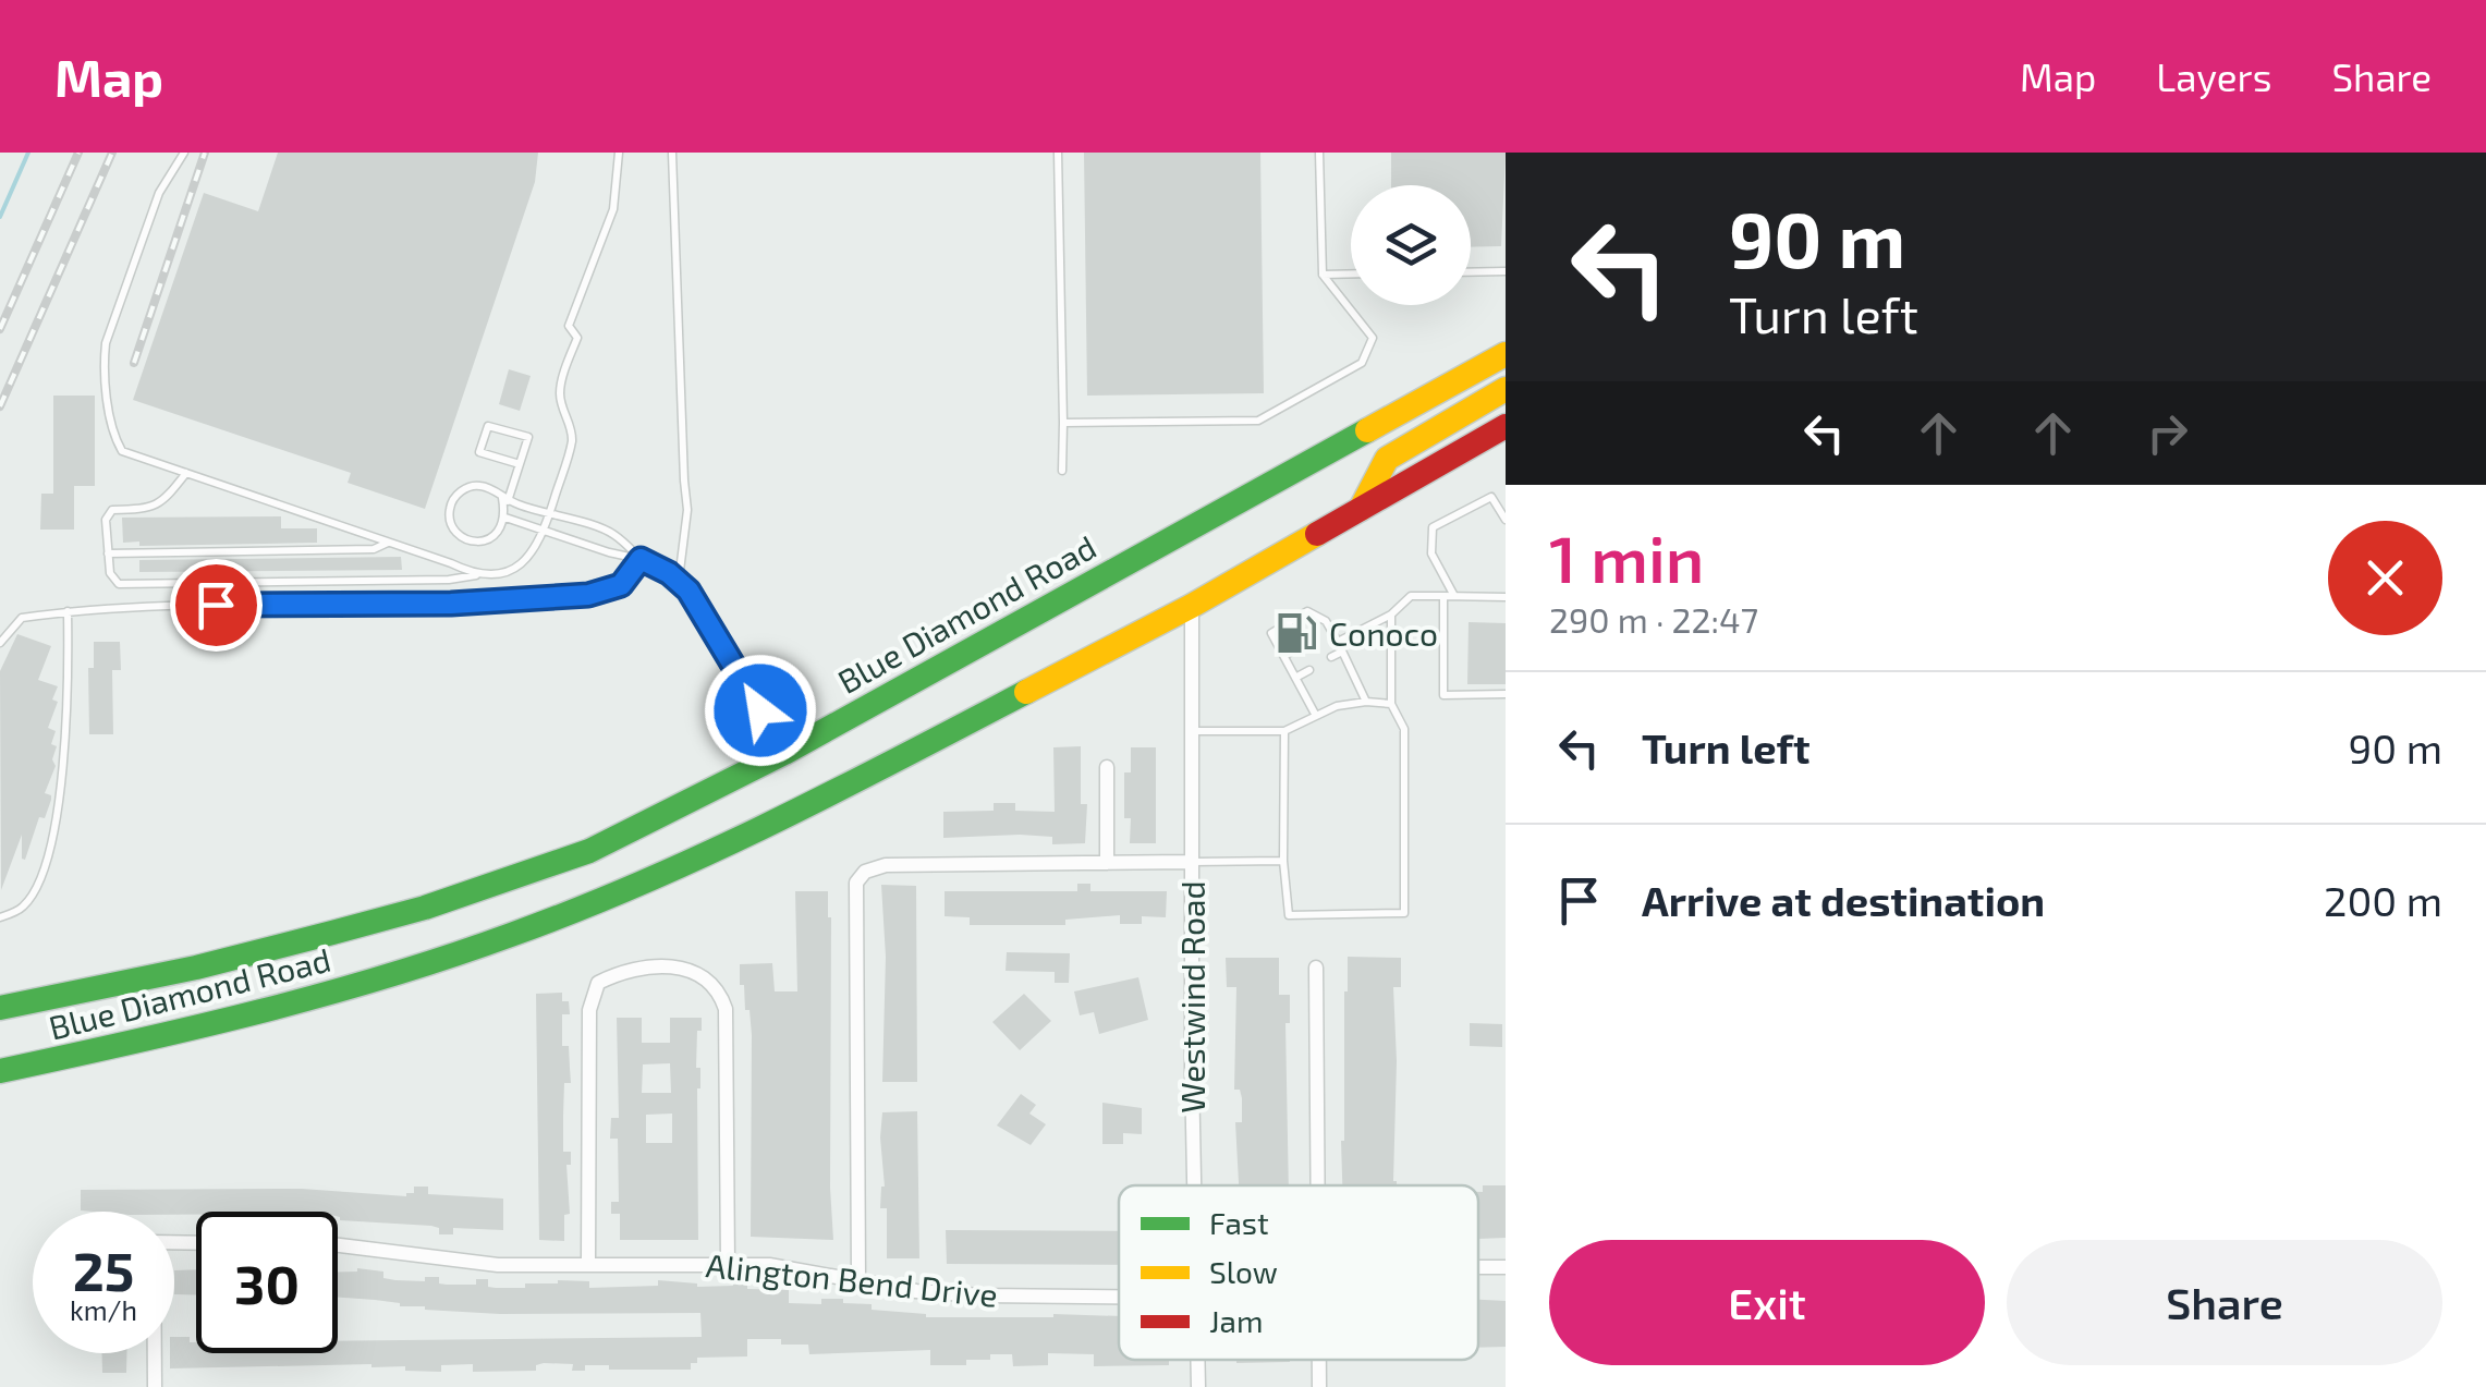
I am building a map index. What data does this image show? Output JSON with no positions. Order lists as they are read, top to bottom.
{
  "streets": {
    "highway": ["Blue Diamond Road"],
    "street": ["Westwind Road", "Alington Bend Drive"]
  },
  "crossings": [
    ["Blue Diamond Road", "Westwind Road"]
  ],
  "places": {
    "fuel station": ["Conoco"]
  },
  "legend": ["Fast", "Slow", "Jam"],
  "page": {
    "header": "Map",
    "nav": ["Map", "Layers", "Share"],
    "turn": ["90 m", "Turn left"],
    "heading": ["1 min", "290 m · 22:47"],
    "list": [
      {
        "name": "Turn left",
        "value": "90 m"
      },
      {
        "name": "Arrive at destination",
        "value": "200 m"
      }
    ],
    "speed": "25 km/h",
    "limit": "30",
    "buttons": ["Exit", "Share"]
  }
}
